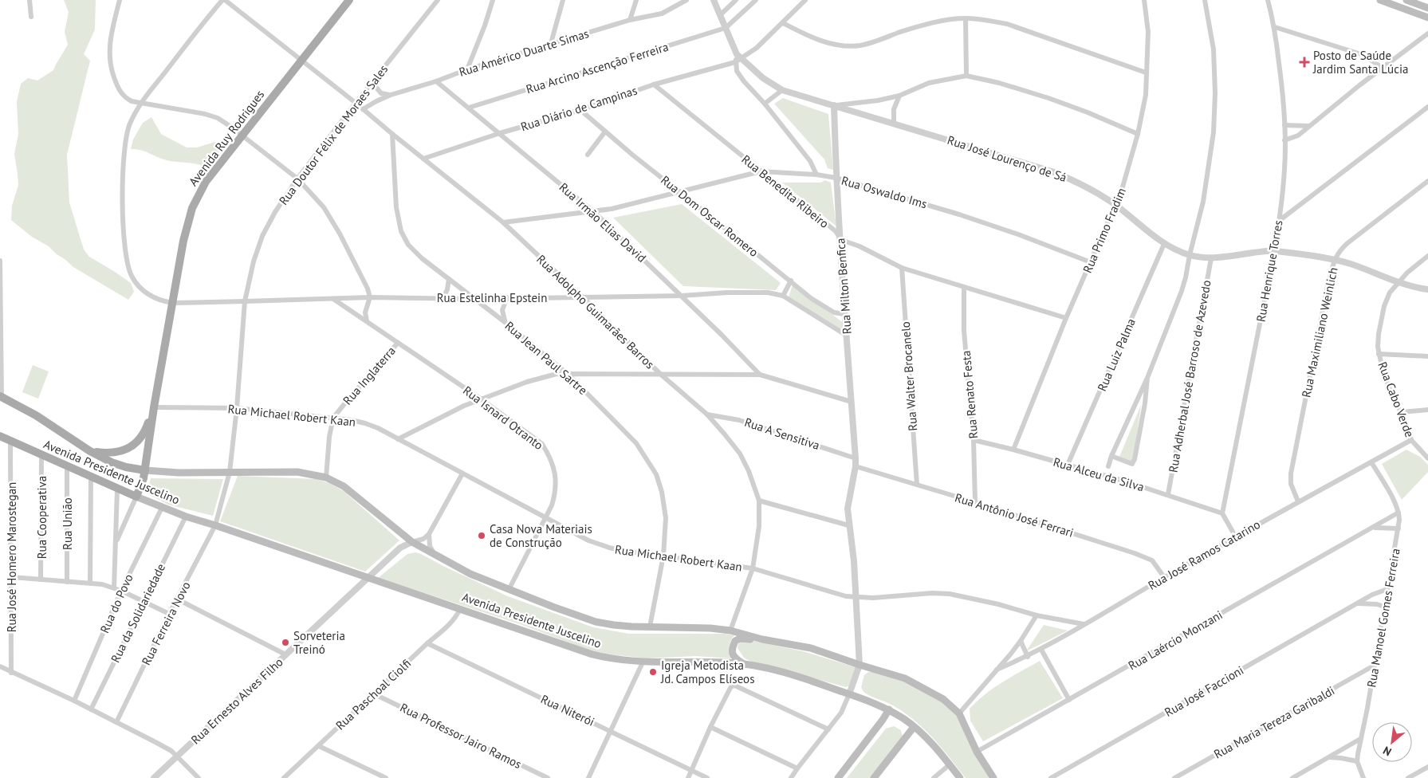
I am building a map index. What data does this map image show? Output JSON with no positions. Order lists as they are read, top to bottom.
{
  "streets": {
    "main road": ["Avenida Ruy Rodrigues", "Avenida Presidente Juscelino"],
    "street": [
      "Rua Américo Duarte Simas",
      "Rua Arcino Ascenção Ferreira",
      "Rua Diário de Campinas",
      "Rua Doutor Félix de Moraes Sales",
      "Rua José Lourenço de Sá",
      "Rua Benedita Ribeiro",
      "Rua Oswaldo Ims",
      "Rua Dom Oscar Romero",
      "Rua Irmão Elias David",
      "Rua Primo Fradim",
      "Rua Henrique Torres",
      "Rua Milton Benfica",
      "Rua Estelinha Epstein",
      "Rua Adolpho Guimarães Barros",
      "Rua Maximiliano Weinlich",
      "Rua Luiz Palma",
      "Rua Jean Paul Sartre",
      "Rua Inglaterra",
      "Rua Walter Brocanelo",
      "Rua Adherbal José Barroso de Azevedo",
      "Rua Renato Festa",
      "Rua Cabo Verde",
      "Rua Michael Robert Kaan",
      "Rua Isnard Otranto",
      "Rua A Sensitiva",
      "Rua Alceu da Silva",
      "Rua Antônio José Ferrari",
      "Rua Cooperativa",
      "Rua União",
      "Rua José Ramos Catarino",
      "Rua José Homero Marostegan",
      "Rua do Povo",
      "Rua da Solidariedade",
      "Rua Manoel Gomes Ferreira",
      "Rua Ferreira Novo",
      "Rua Laércio Monzani",
      "Rua José Faccioni",
      "Rua Paschoal Ciolfi",
      "Rua Ernesto Alves Filho",
      "Rua Niterói",
      "Rua Maria Tereza Garibaldi",
      "Rua Professor Jairo Ramos"
    ]
  },
  "crossings": [
    ["Rua Américo Duarte Simas", "Rua Irmão Elias David"],
    ["Rua Américo Duarte Simas", "Rua Adolpho Guimarães Barros"],
    ["Rua Arcino Ascenção Ferreira", "Rua Irmão Elias David"],
    ["Rua Diário de Campinas", "Rua José Lourenço de Sá"],
    ["Rua Diário de Campinas", "Rua Benedita Ribeiro"],
    ["Rua Diário de Campinas", "Rua Dom Oscar Romero"],
    ["Rua Diário de Campinas", "Rua Irmão Elias David"],
    ["Rua Diário de Campinas", "Rua Adolpho Guimarães Barros"],
    ["Rua Doutor Félix de Moraes Sales", "Rua Estelinha Epstein"],
    ["Rua Doutor Félix de Moraes Sales", "Rua Adolpho Guimarães Barros"],
    ["Rua Doutor Félix de Moraes Sales", "Rua Michael Robert Kaan"],
    ["Rua Doutor Félix de Moraes Sales", "Avenida Presidente Juscelino"],
    ["Avenida Ruy Rodrigues", "Rua Estelinha Epstein"],
    ["Avenida Ruy Rodrigues", "Rua Adolpho Guimarães Barros"],
    ["Avenida Ruy Rodrigues", "Rua Michael Robert Kaan"],
    ["Avenida Ruy Rodrigues", "Avenida Presidente Juscelino"],
    ["Rua José Lourenço de Sá", "Rua Primo Fradim"],
    ["Rua José Lourenço de Sá", "Rua Henrique Torres"],
    ["Rua José Lourenço de Sá", "Rua Milton Benfica"],
    ["Rua José Lourenço de Sá", "Rua Maximiliano Weinlich"],
    ["Rua José Lourenço de Sá", "Rua Luiz Palma"],
    ["Rua José Lourenço de Sá", "Rua Adherbal José Barroso de Azevedo"],
    ["Rua José Lourenço de Sá", "Rua Cabo Verde"],
    ["Rua Benedita Ribeiro", "Rua Oswaldo Ims"],
    ["Rua Benedita Ribeiro", "Rua Primo Fradim"],
    ["Rua Benedita Ribeiro", "Rua Milton Benfica"],
    ["Rua Benedita Ribeiro", "Rua Walter Brocanelo"],
    ["Rua Benedita Ribeiro", "Rua Renato Festa"],
    ["Rua Oswaldo Ims", "Rua Dom Oscar Romero"],
    ["Rua Oswaldo Ims", "Rua Irmão Elias David"],
    ["Rua Oswaldo Ims", "Rua Primo Fradim"],
    ["Rua Oswaldo Ims", "Rua Milton Benfica"],
    ["Rua Oswaldo Ims", "Rua Adolpho Guimarães Barros"],
    ["Rua Dom Oscar Romero", "Rua Milton Benfica"],
    ["Rua Irmão Elias David", "Rua Estelinha Epstein"],
    ["Rua Primo Fradim", "Rua Alceu da Silva"],
    ["Rua Henrique Torres", "Rua Alceu da Silva"],
    ["Rua Milton Benfica", "Rua Estelinha Epstein"],
    ["Rua Milton Benfica", "Rua Michael Robert Kaan"],
    ["Rua Milton Benfica", "Rua A Sensitiva"],
    ["Rua Milton Benfica", "Avenida Presidente Juscelino"],
    ["Rua Milton Benfica", "Rua Antônio José Ferrari"],
    ["Rua Estelinha Epstein", "Rua Adolpho Guimarães Barros"],
    ["Rua Estelinha Epstein", "Rua Jean Paul Sartre"],
    ["Rua Estelinha Epstein", "Rua Isnard Otranto"],
    ["Rua Adolpho Guimarães Barros", "Rua Jean Paul Sartre"],
    ["Rua Adolpho Guimarães Barros", "Rua Michael Robert Kaan"],
    ["Rua Adolpho Guimarães Barros", "Rua A Sensitiva"],
    ["Rua Adolpho Guimarães Barros", "Avenida Presidente Juscelino"],
    ["Rua Maximiliano Weinlich", "Rua José Ramos Catarino"],
    ["Rua Luiz Palma", "Rua Alceu da Silva"],
    ["Rua Jean Paul Sartre", "Rua Michael Robert Kaan"],
    ["Rua Jean Paul Sartre", "Avenida Presidente Juscelino"],
    ["Rua Inglaterra", "Rua Michael Robert Kaan"],
    ["Rua Inglaterra", "Rua Isnard Otranto"],
    ["Rua Inglaterra", "Avenida Presidente Juscelino"],
    ["Rua Walter Brocanelo", "Rua Antônio José Ferrari"],
    ["Rua Adherbal José Barroso de Azevedo", "Rua Alceu da Silva"],
    ["Rua Renato Festa", "Rua Alceu da Silva"],
    ["Rua Renato Festa", "Rua Antônio José Ferrari"],
    ["Rua Cabo Verde", "Rua José Ramos Catarino"],
    ["Rua Michael Robert Kaan", "Rua Isnard Otranto"],
    ["Rua Michael Robert Kaan", "Rua José Ramos Catarino"],
    ["Rua Isnard Otranto", "Avenida Presidente Juscelino"],
    ["Avenida Presidente Juscelino", "Rua Cooperativa"],
    ["Avenida Presidente Juscelino", "Rua União"],
    ["Avenida Presidente Juscelino", "Rua José Homero Marostegan"],
    ["Avenida Presidente Juscelino", "Rua do Povo"],
    ["Avenida Presidente Juscelino", "Rua da Solidariedade"],
    ["Avenida Presidente Juscelino", "Rua Ferreira Novo"],
    ["Avenida Presidente Juscelino", "Rua Laércio Monzani"],
    ["Avenida Presidente Juscelino", "Rua Paschoal Ciolfi"],
    ["Avenida Presidente Juscelino", "Rua Ernesto Alves Filho"],
    ["Rua Antônio José Ferrari", "Rua José Ramos Catarino"],
    ["Rua José Ramos Catarino", "Rua Manoel Gomes Ferreira"],
    ["Rua Manoel Gomes Ferreira", "Rua Laércio Monzani"],
    ["Rua Manoel Gomes Ferreira", "Rua José Faccioni"],
    ["Rua Manoel Gomes Ferreira", "Rua Maria Tereza Garibaldi"],
    ["Rua Paschoal Ciolfi", "Rua Niterói"],
    ["Rua Paschoal Ciolfi", "Rua Professor Jairo Ramos"]
  ],
  "places": {
    "health": ["Posto de Saúde Jardim Santa Lúcia"],
    "other": ["Casa Nova Materiais de Construção", "Sorveteria Treinó", "Igreja Metodista Jd. Campos Elíseos"]
  },
  "north": "bottom left"
}
